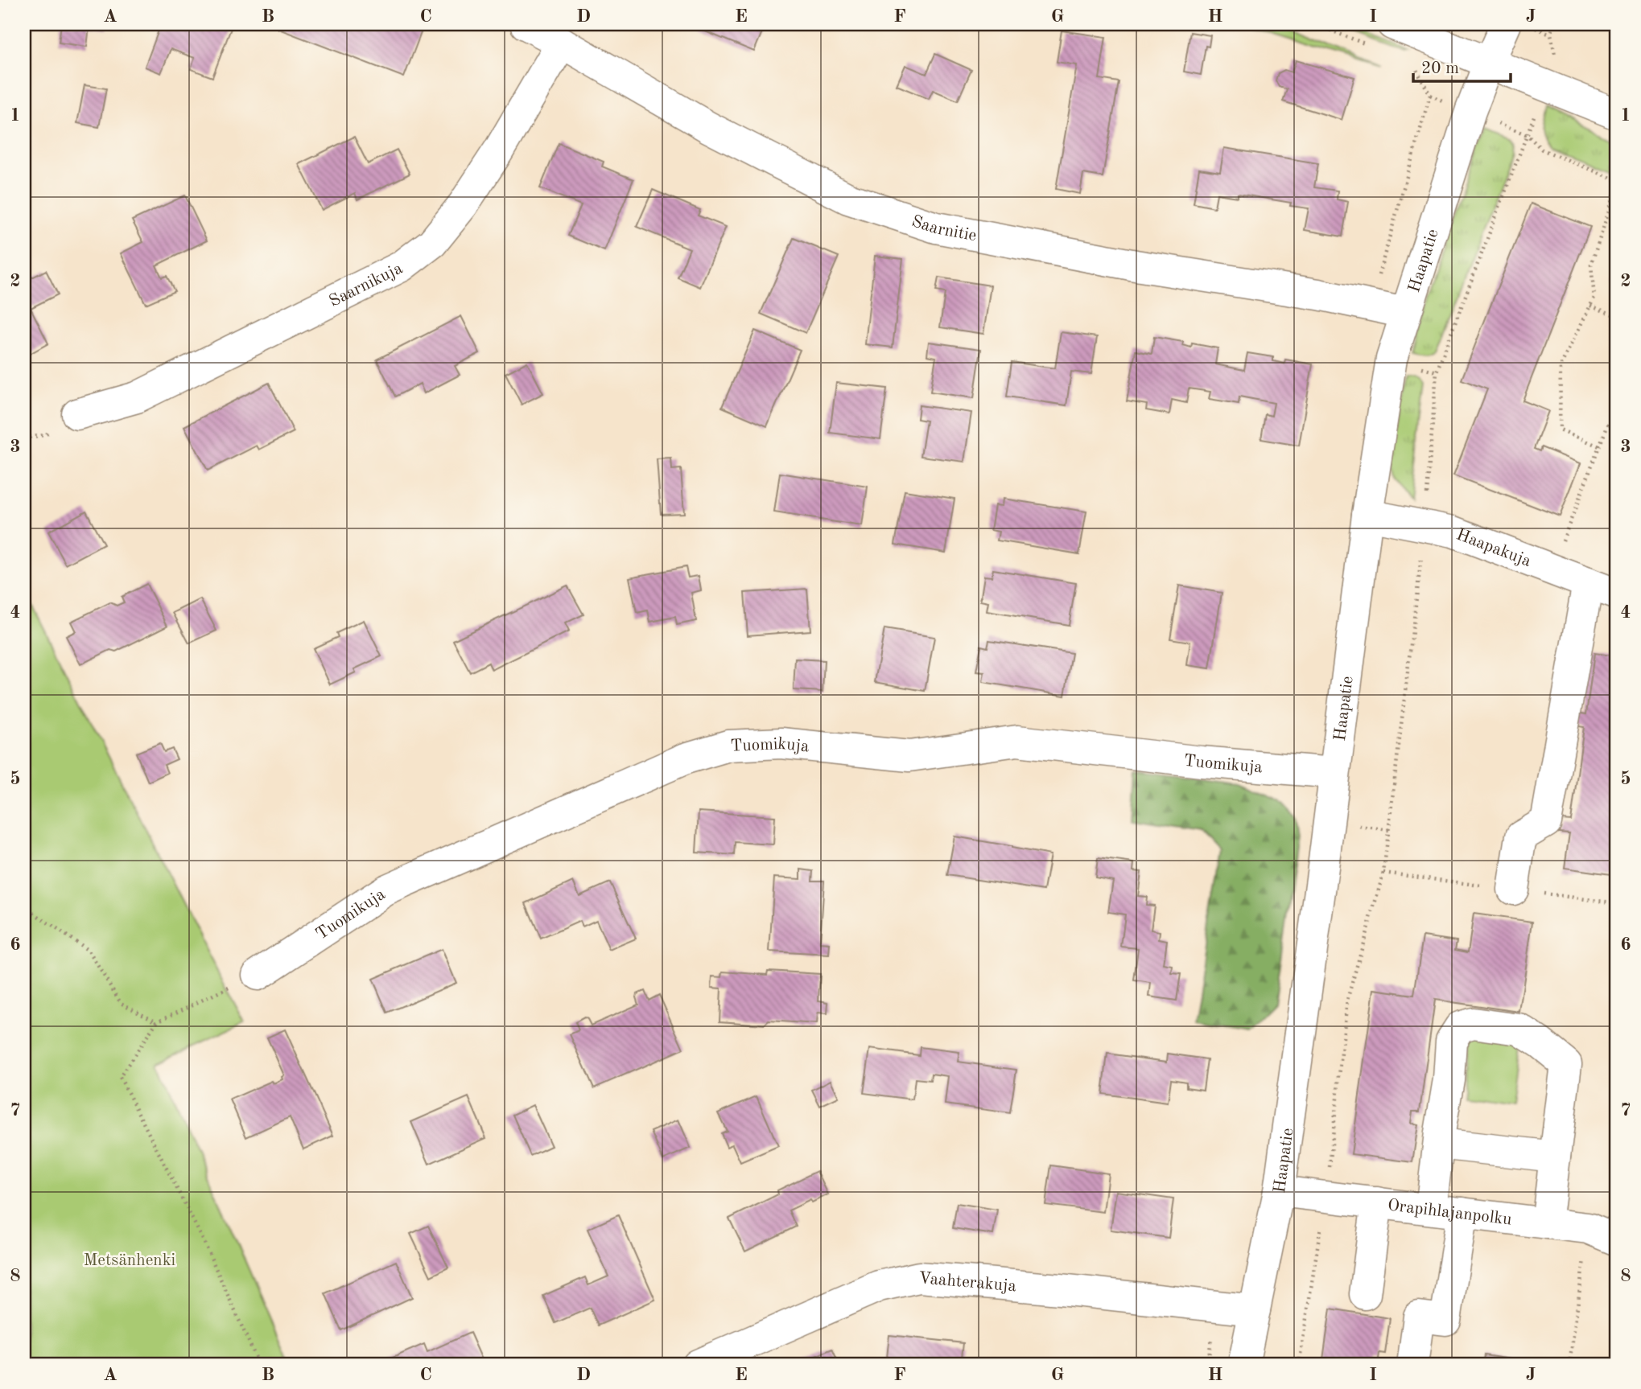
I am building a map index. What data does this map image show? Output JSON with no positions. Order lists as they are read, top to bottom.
{
  "streets": {
    "street": [
      "Saarnitie",
      "Haapatie",
      "Saarnikuja",
      "Haapakuja",
      "Tuomikuja",
      "Orapihlajanpolku",
      "Vaahterakuja"
    ]
  },
  "crossings": [
    ["Saarnitie", "Haapatie"],
    ["Saarnitie", "Saarnikuja"],
    ["Haapatie", "Haapakuja"],
    ["Haapatie", "Tuomikuja"],
    ["Haapatie", "Orapihlajanpolku"],
    ["Haapatie", "Vaahterakuja"]
  ],
  "parks": ["Metsänhenki"],
  "scale_bar": "20 m",
  "grid": {
    "columns": [
      "A",
      "B",
      "C",
      "D",
      "E",
      "F",
      "G",
      "H",
      "I",
      "J"
    ],
    "rows": [
      "1",
      "2",
      "3",
      "4",
      "5",
      "6",
      "7",
      "8"
    ]
  }
}
